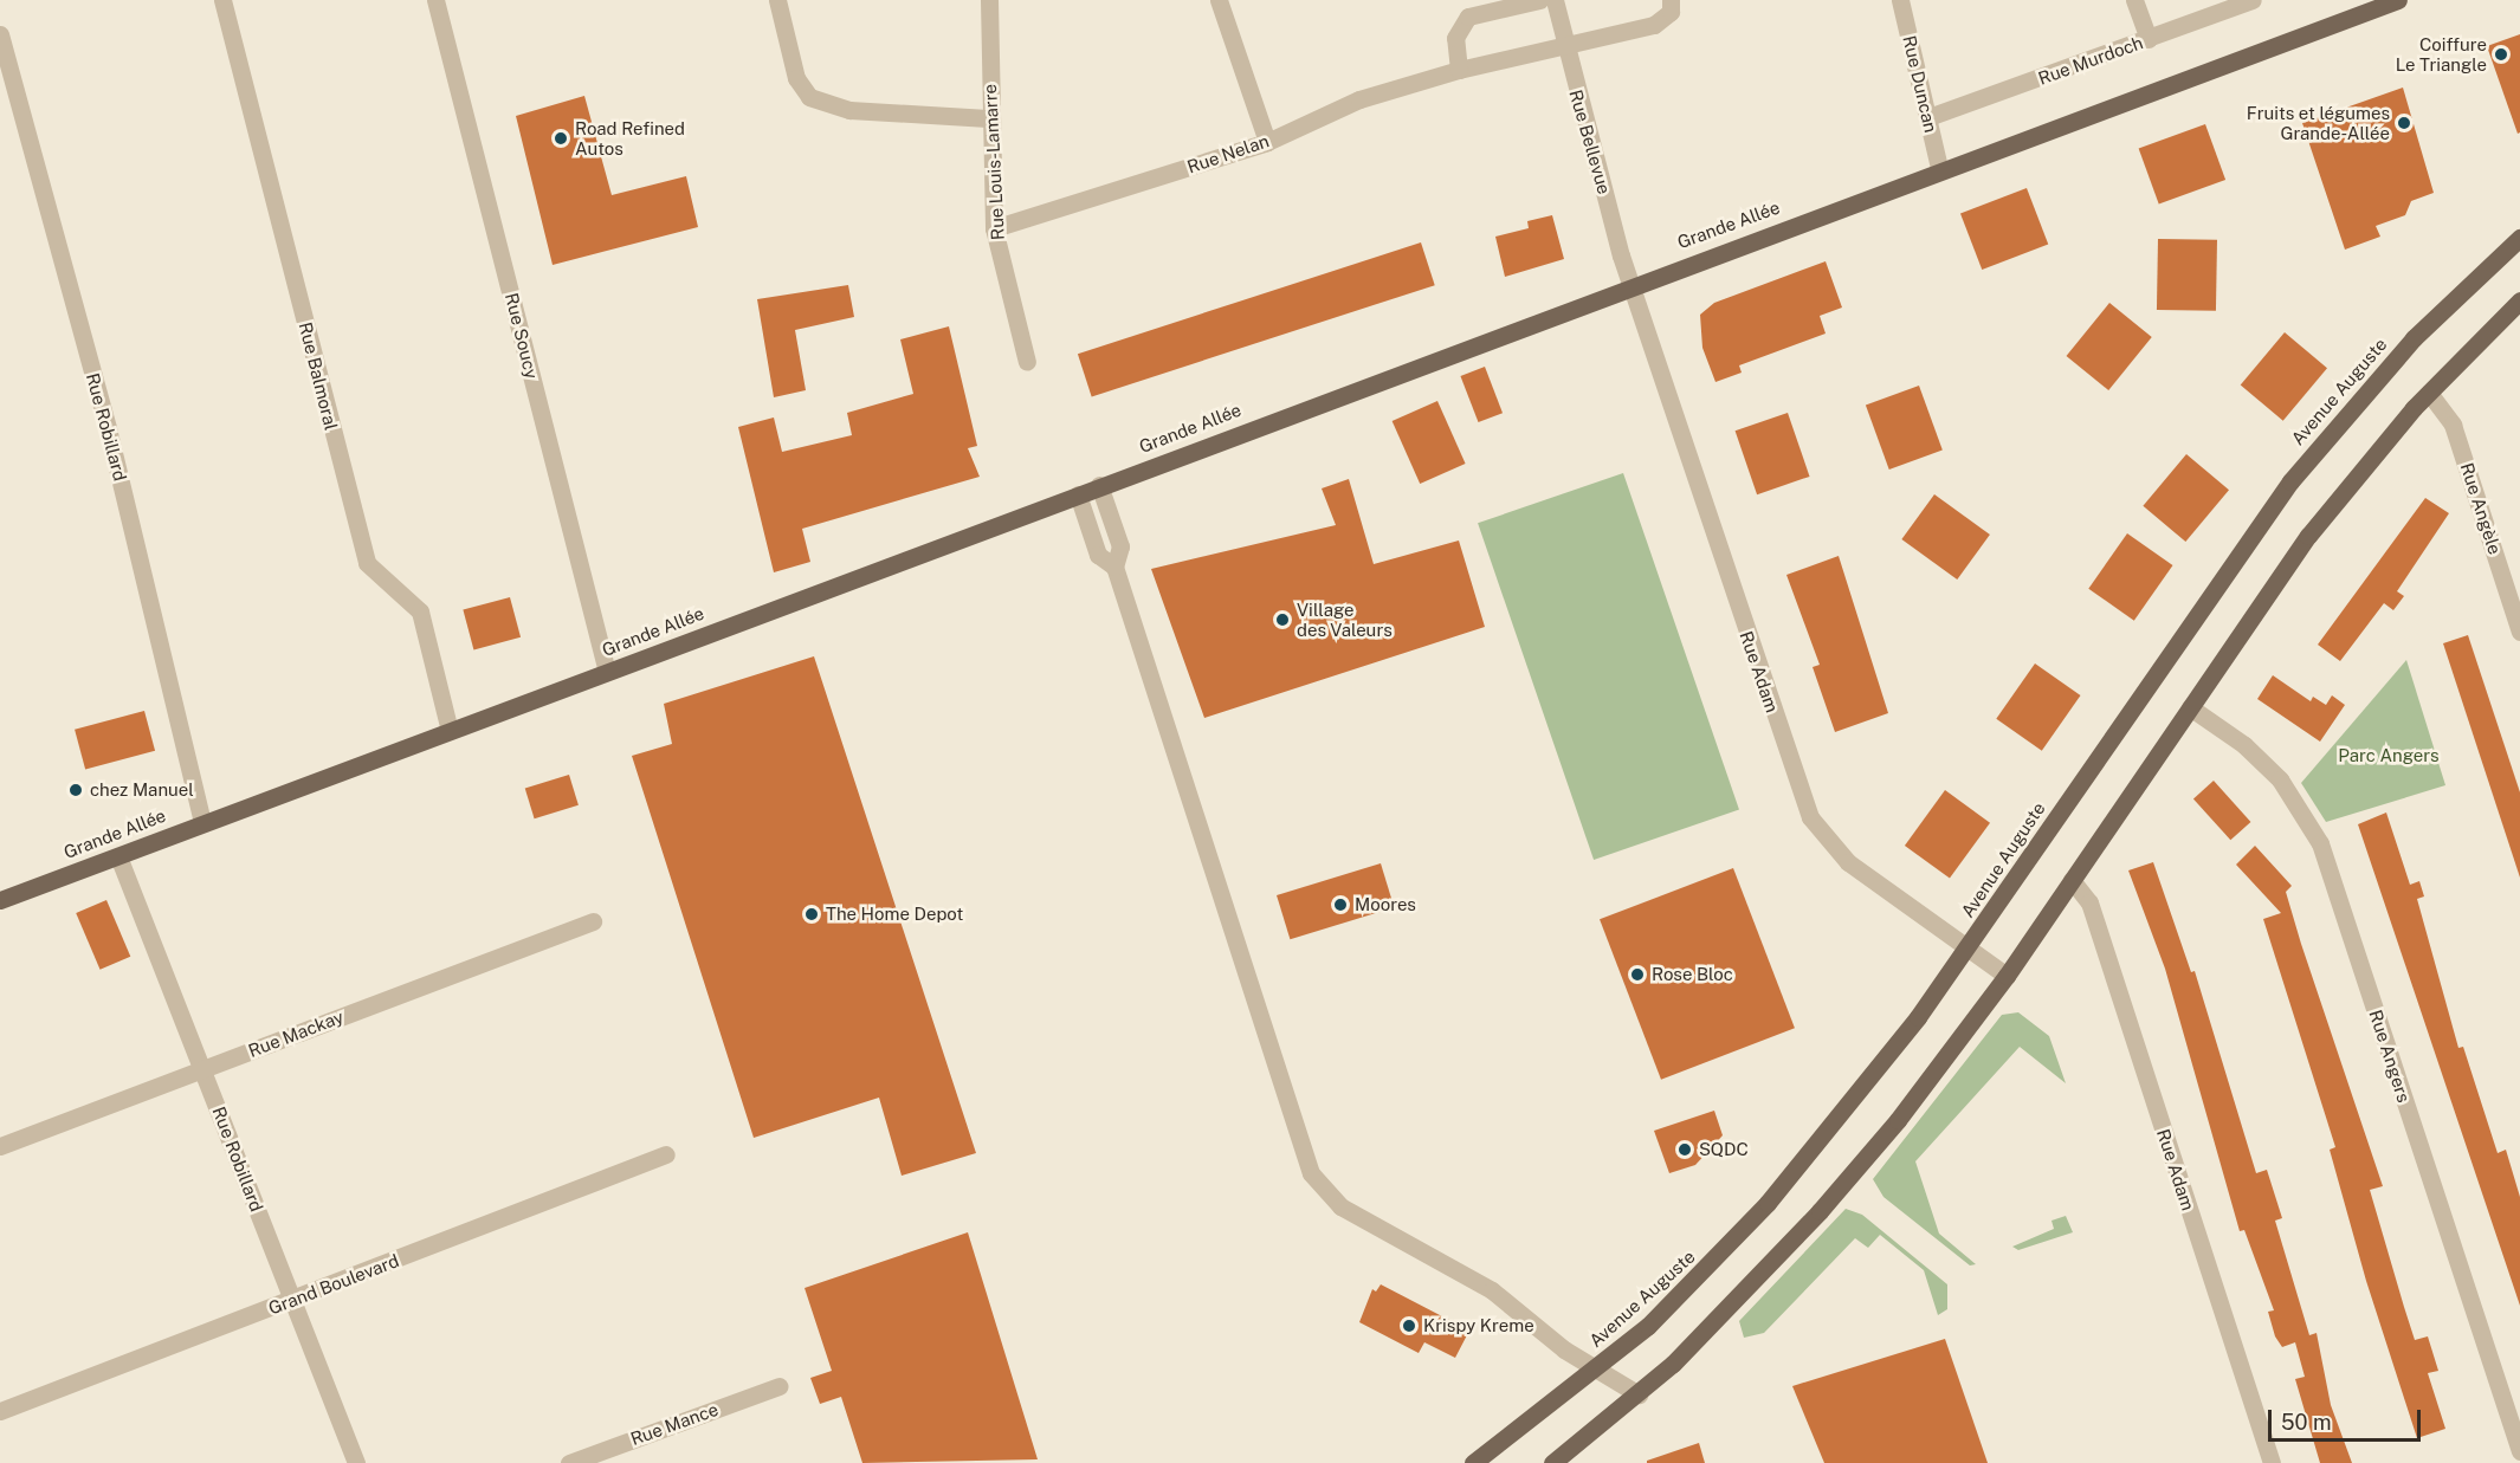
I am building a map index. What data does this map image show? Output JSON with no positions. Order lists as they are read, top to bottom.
{
  "streets": {
    "main road": ["Grande Allée", "Avenue Auguste"],
    "street": [
      "Rue Murdoch",
      "Rue Duncan",
      "Rue Bellevue",
      "Rue Nelan",
      "Rue Louis-Lamarre",
      "Rue Soucy",
      "Rue Balmoral",
      "Rue Robillard",
      "Rue Angèle",
      "Rue Adam",
      "Rue Mackay",
      "Rue Angers",
      "Grand Boulevard",
      "Rue Mance"
    ]
  },
  "crossings": [
    ["Rue Murdoch", "Rue Duncan"],
    ["Rue Duncan", "Grande Allée"],
    ["Rue Bellevue", "Rue Nelan"],
    ["Rue Bellevue", "Grande Allée"],
    ["Rue Bellevue", "Rue Adam"],
    ["Rue Nelan", "Rue Louis-Lamarre"],
    ["Grande Allée", "Rue Soucy"],
    ["Grande Allée", "Rue Balmoral"],
    ["Grande Allée", "Rue Robillard"],
    ["Grande Allée", "Rue Adam"],
    ["Avenue Auguste", "Rue Adam"],
    ["Rue Robillard", "Rue Mackay"],
    ["Rue Robillard", "Grand Boulevard"]
  ],
  "parks": ["Parc Angers"],
  "places": [
    "Coiffure Le Triangle",
    "Fruits et légumes Grande-Allée",
    "Road Refined Autos",
    "Village des Valeurs",
    "chez Manuel",
    "Moores",
    "The Home Depot",
    "Rose Bloc",
    "SQDC",
    "Krispy Kreme"
  ],
  "scale_bar": "50 m"
}
